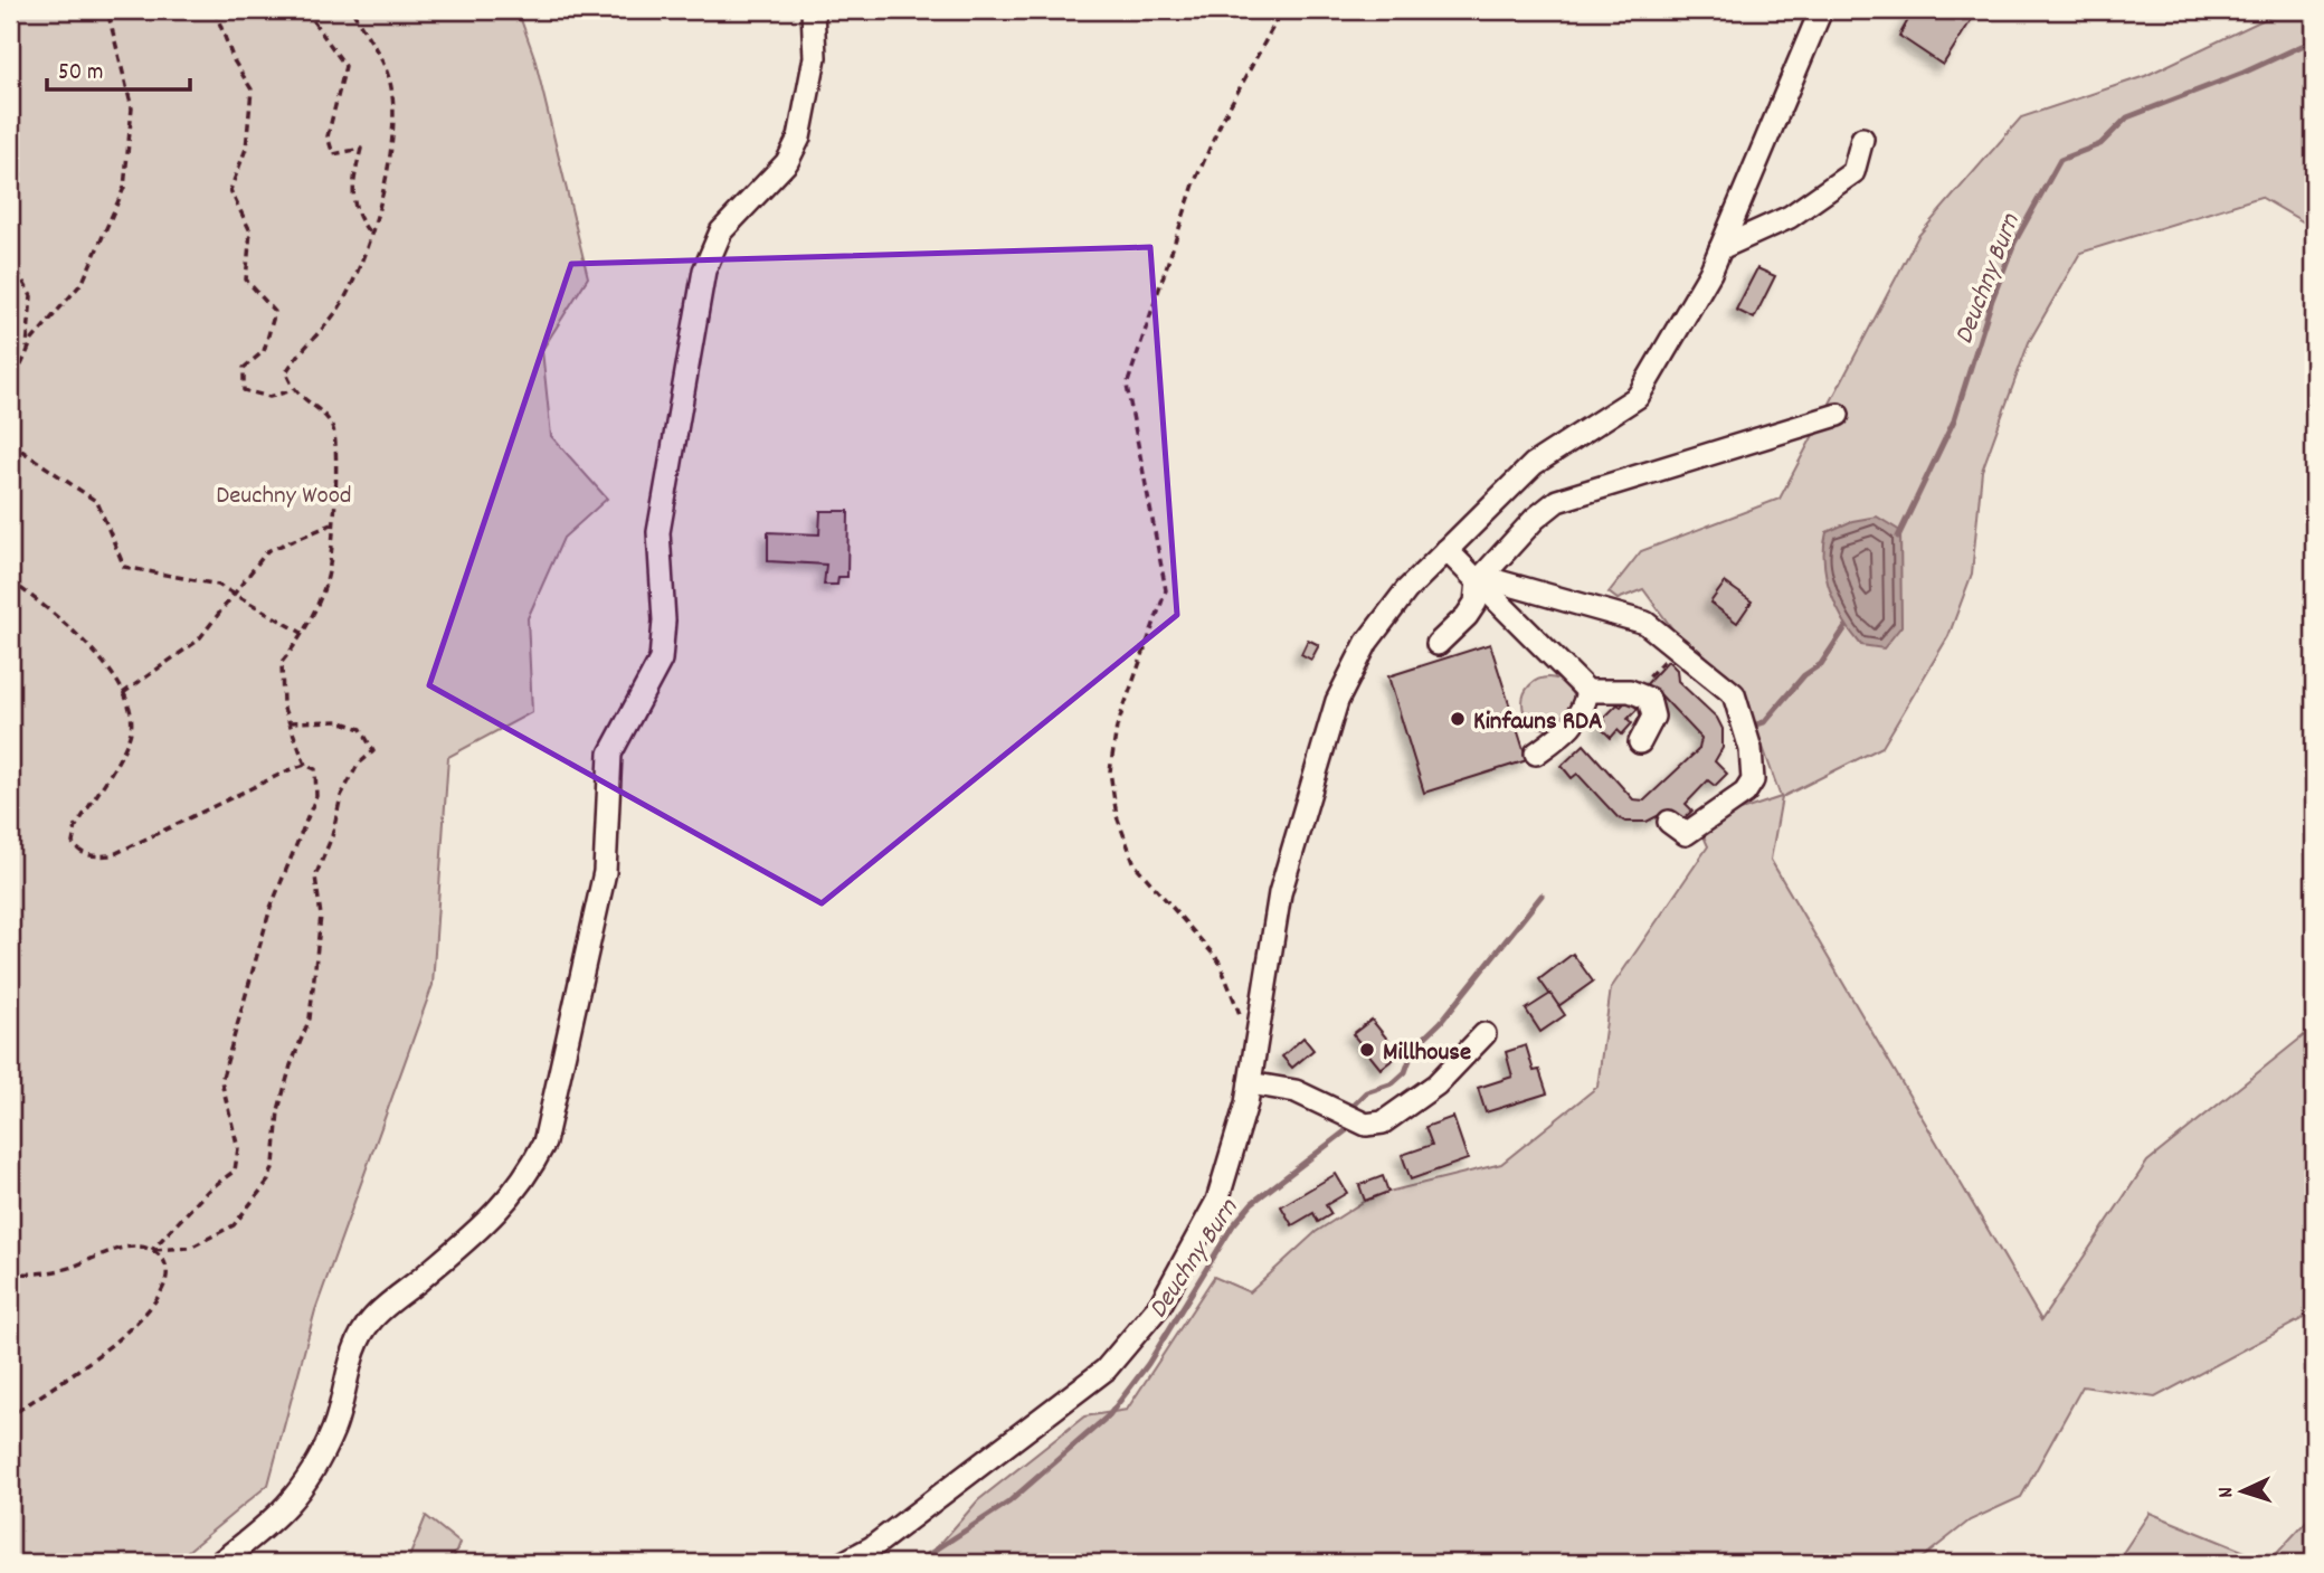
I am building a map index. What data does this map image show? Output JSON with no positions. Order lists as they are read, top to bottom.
{
  "water": ["Deuchny Burn"],
  "parks": ["Deuchny Wood"],
  "places": ["Kinfauns RDA", "Millhouse"],
  "scale_bar": "50 m",
  "north": "left"
}
